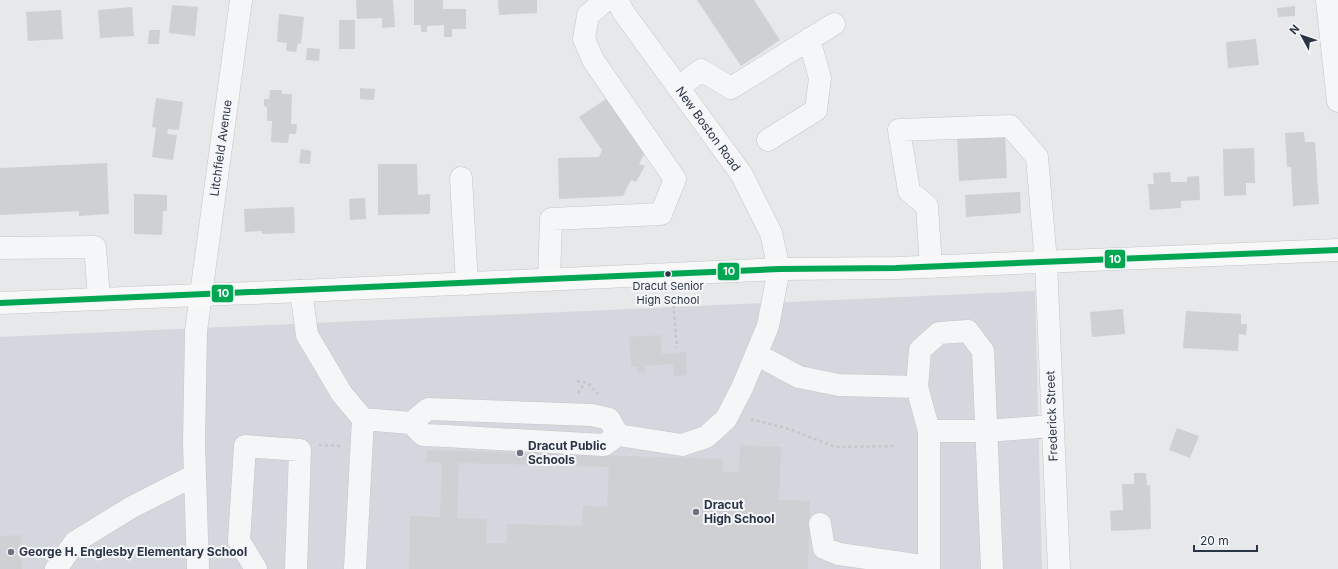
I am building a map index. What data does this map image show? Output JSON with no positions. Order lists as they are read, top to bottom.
{
  "streets": {
    "street": ["New Boston Road", "Litchfield Avenue", "Frederick Street"]
  },
  "places": [
    "Dracut Senior High School",
    "Dracut Public Schools",
    "Dracut High School",
    "George H. Englesby Elementary School"
  ],
  "lines": ["transit line 10"],
  "scale_bar": "20 m",
  "north": "top left"
}
